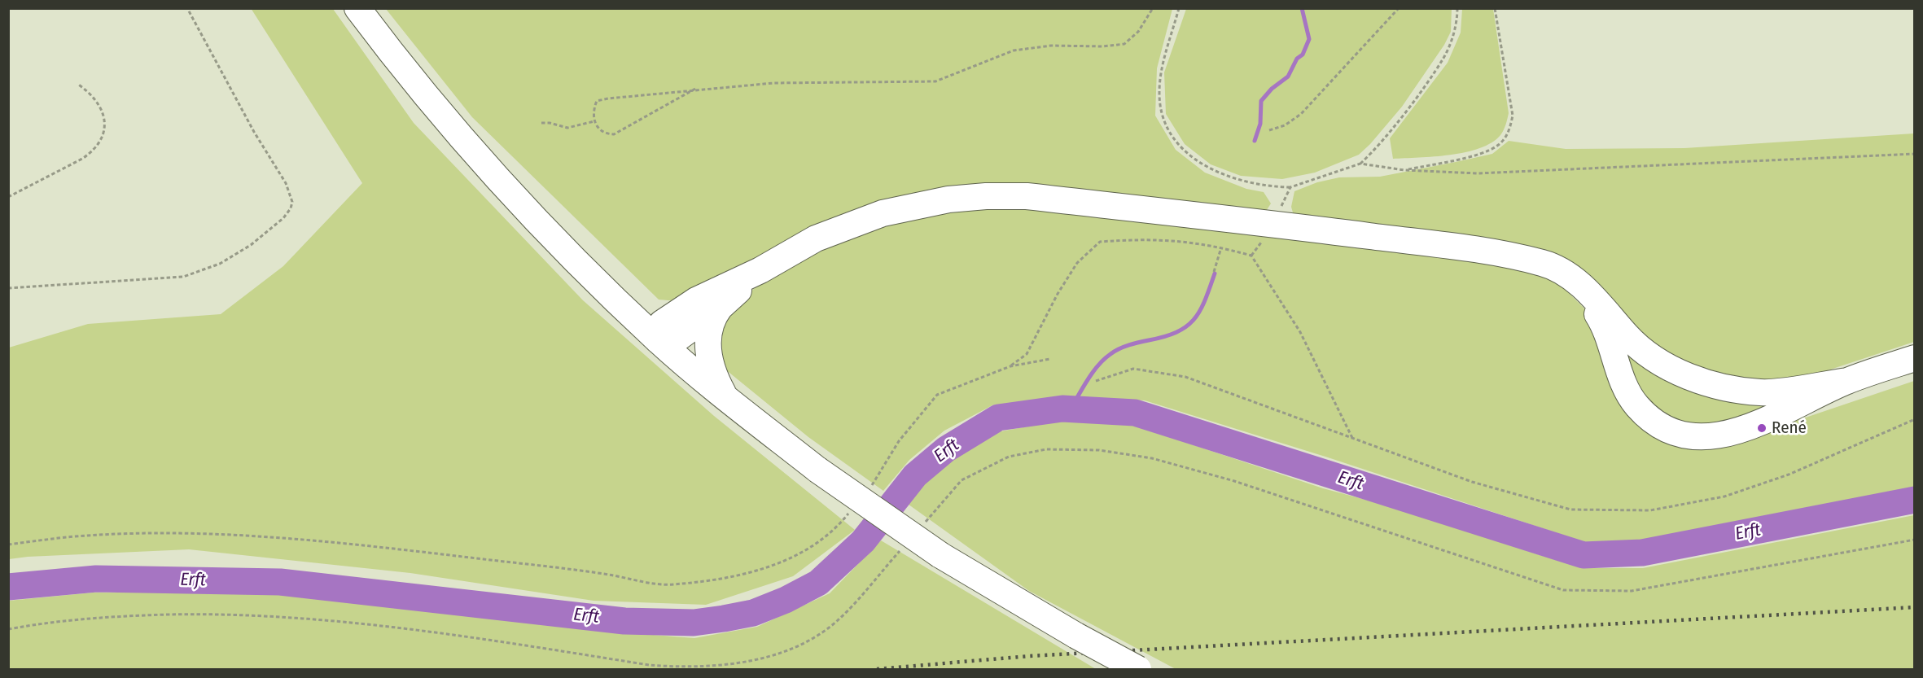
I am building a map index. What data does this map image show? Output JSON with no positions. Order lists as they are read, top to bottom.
{
  "water": ["Erft"],
  "places": ["René"]
}
